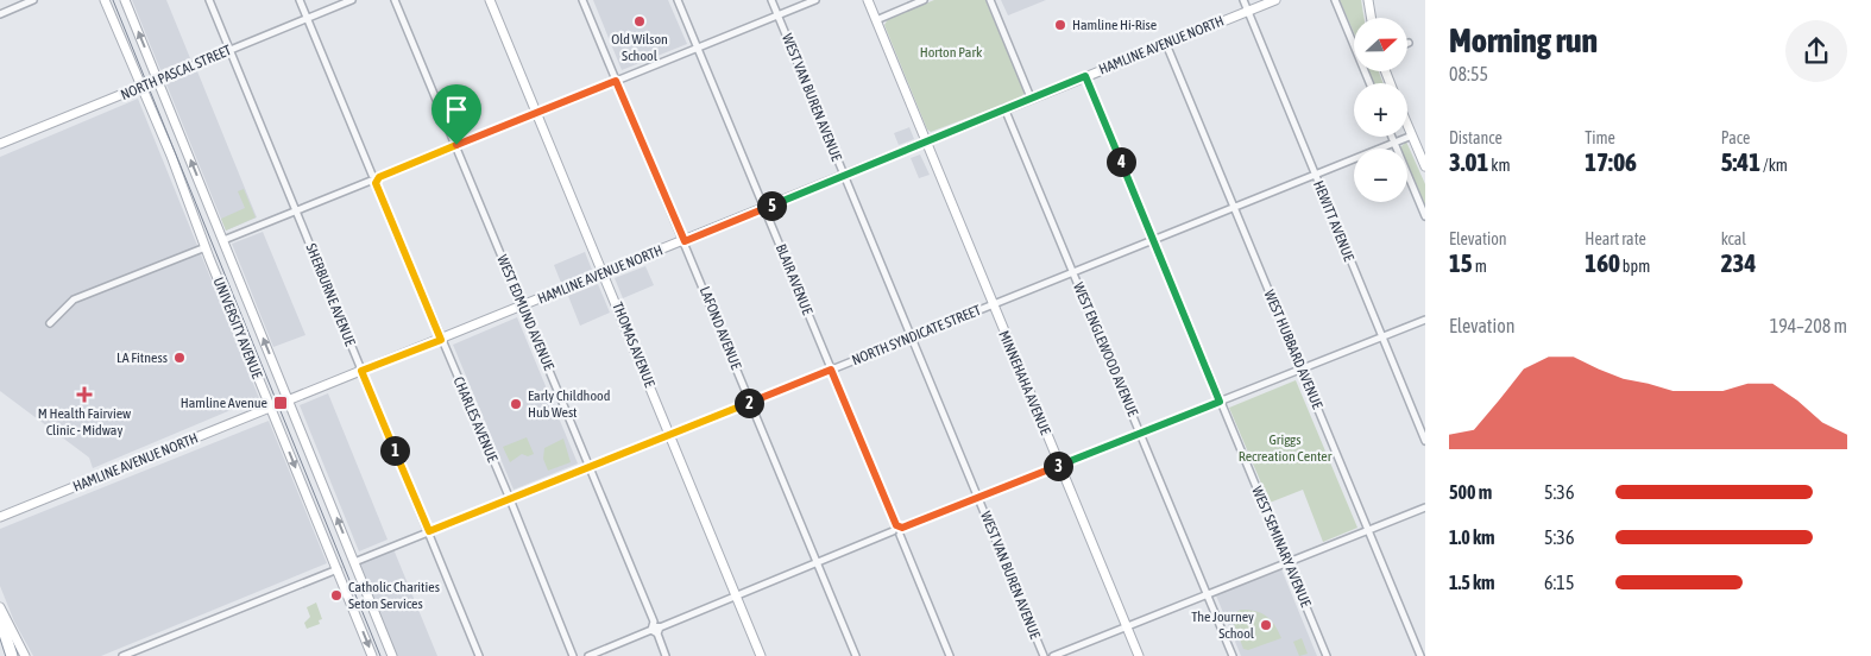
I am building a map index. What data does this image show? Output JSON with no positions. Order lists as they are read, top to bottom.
{
  "streets": {
    "street": [
      "HAMLINE AVENUE NORTH",
      "NORTH PASCAL STREET",
      "WEST VAN BUREN AVENUE",
      "HEWITT AVENUE",
      "BLAIR AVENUE",
      "SHERBURNE AVENUE",
      "WEST EDMUND AVENUE",
      "UNIVERSITY AVENUE",
      "LAFOND AVENUE",
      "NORTH SYNDICATE STREET",
      "THOMAS AVENUE",
      "WEST ENGLEWOOD AVENUE",
      "WEST HUBBARD AVENUE",
      "MINNEHAHA AVENUE",
      "CHARLES AVENUE",
      "WEST SEMINARY AVENUE"
    ]
  },
  "crossings": [
    ["HAMLINE AVENUE NORTH", "WEST VAN BUREN AVENUE"],
    ["HAMLINE AVENUE NORTH", "HEWITT AVENUE"],
    ["HAMLINE AVENUE NORTH", "BLAIR AVENUE"],
    ["HAMLINE AVENUE NORTH", "SHERBURNE AVENUE"],
    ["HAMLINE AVENUE NORTH", "WEST EDMUND AVENUE"],
    ["HAMLINE AVENUE NORTH", "UNIVERSITY AVENUE"],
    ["HAMLINE AVENUE NORTH", "LAFOND AVENUE"],
    ["HAMLINE AVENUE NORTH", "THOMAS AVENUE"],
    ["HAMLINE AVENUE NORTH", "WEST ENGLEWOOD AVENUE"],
    ["HAMLINE AVENUE NORTH", "WEST HUBBARD AVENUE"],
    ["HAMLINE AVENUE NORTH", "MINNEHAHA AVENUE"],
    ["HAMLINE AVENUE NORTH", "CHARLES AVENUE"],
    ["HAMLINE AVENUE NORTH", "WEST SEMINARY AVENUE"],
    ["NORTH PASCAL STREET", "SHERBURNE AVENUE"],
    ["NORTH PASCAL STREET", "UNIVERSITY AVENUE"],
    ["NORTH PASCAL STREET", "CHARLES AVENUE"],
    ["WEST VAN BUREN AVENUE", "NORTH SYNDICATE STREET"],
    ["HEWITT AVENUE", "NORTH SYNDICATE STREET"],
    ["BLAIR AVENUE", "NORTH SYNDICATE STREET"],
    ["SHERBURNE AVENUE", "NORTH SYNDICATE STREET"],
    ["WEST EDMUND AVENUE", "NORTH SYNDICATE STREET"],
    ["UNIVERSITY AVENUE", "NORTH SYNDICATE STREET"],
    ["LAFOND AVENUE", "NORTH SYNDICATE STREET"],
    ["NORTH SYNDICATE STREET", "THOMAS AVENUE"],
    ["NORTH SYNDICATE STREET", "WEST ENGLEWOOD AVENUE"],
    ["NORTH SYNDICATE STREET", "WEST HUBBARD AVENUE"],
    ["NORTH SYNDICATE STREET", "MINNEHAHA AVENUE"],
    ["NORTH SYNDICATE STREET", "CHARLES AVENUE"],
    ["NORTH SYNDICATE STREET", "WEST SEMINARY AVENUE"]
  ],
  "parks": ["Horton Park", "Griggs Recreation Center"],
  "places": {
    "other": [
      "Old Wilson School",
      "Hamline Hi-Rise",
      "LA Fitness",
      "Early Childhood Hub West",
      "Catholic Charities Seton Services",
      "The Journey School"
    ],
    "health": ["M Health Fairview Clinic - Midway"],
    "transit": ["Hamline Avenue"]
  },
  "north": "right",
  "page": {
    "heading": ["Morning run", "08:55"],
    "map_buttons": ["+", "−"],
    "stats": [
      ["Distance", "3.01 km"],
      ["Time", "17:06"],
      ["Pace", "5:41 /km"],
      ["Elevation", "15 m"],
      ["Heart rate", "160 bpm"],
      ["kcal", "234"]
    ],
    "pins": [
      "4",
      "5",
      "2",
      "1",
      "3"
    ],
    "chart": ["Elevation", "194–208 m"],
    "list": [
      {
        "name": "500 m",
        "note": "5:36"
      },
      {
        "name": "1.0 km",
        "note": "5:36"
      },
      {
        "name": "1.5 km",
        "note": "6:15"
      }
    ]
  }
}
